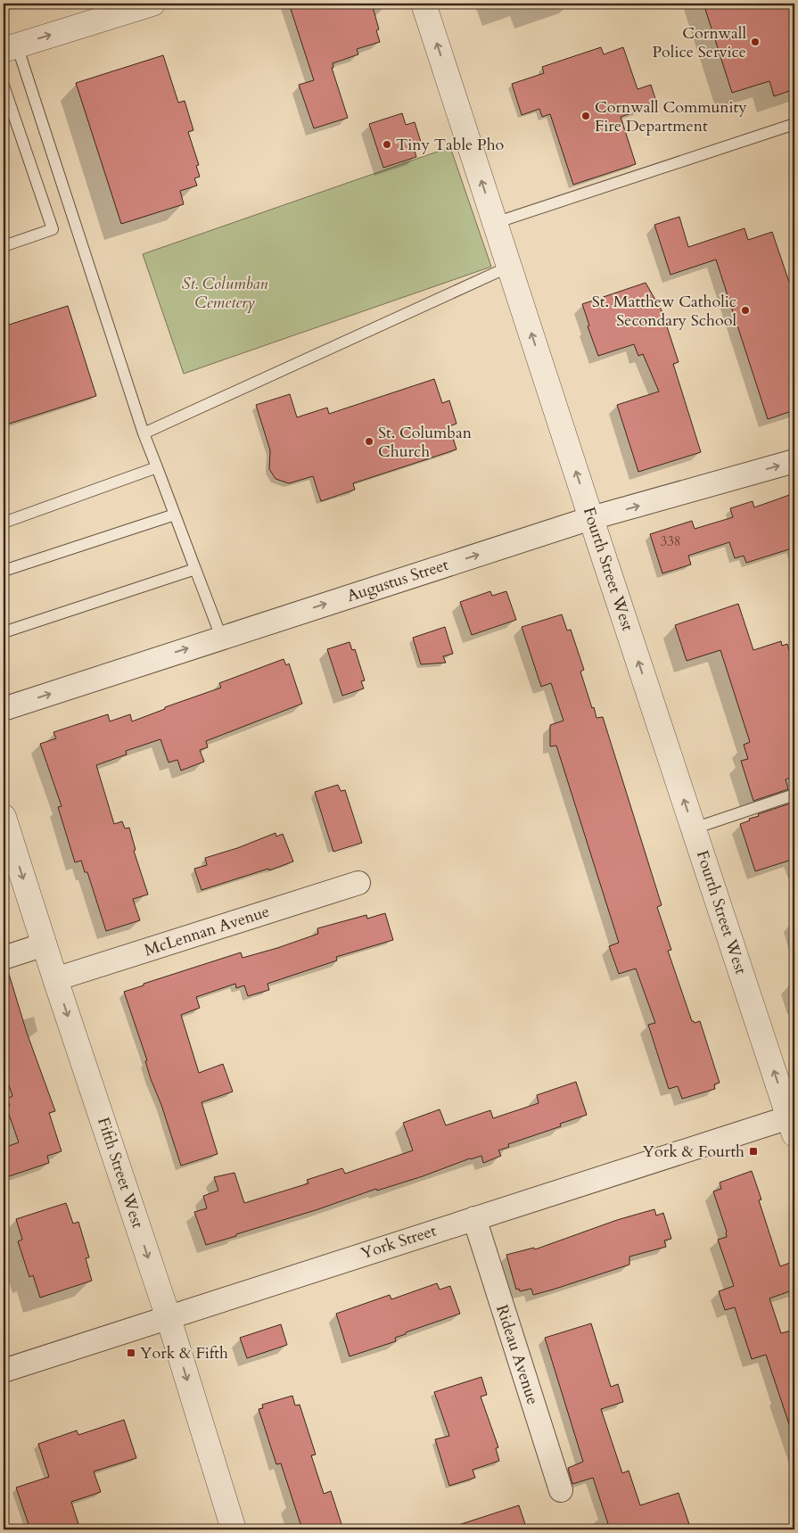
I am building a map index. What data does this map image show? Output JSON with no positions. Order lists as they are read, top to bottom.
{
  "streets": {
    "street": [
      "Fourth Street West",
      "Augustus Street",
      "McLennan Avenue",
      "Fifth Street West",
      "York Street",
      "Rideau Avenue"
    ]
  },
  "crossings": [
    ["Fourth Street West", "Augustus Street"],
    ["Fourth Street West", "York Street"],
    ["McLennan Avenue", "Fifth Street West"],
    ["Fifth Street West", "York Street"],
    ["York Street", "Rideau Avenue"]
  ],
  "one_way": ["Fourth Street West", "Augustus Street", "Fifth Street West"],
  "parks": ["St. Columban Cemetery"],
  "places": {
    "other": [
      "Cornwall Police Service",
      "Cornwall Community Fire Department",
      "Tiny Table Pho",
      "St. Matthew Catholic Secondary School",
      "St. Columban Church"
    ],
    "transit": ["York & Fourth", "York & Fifth"]
  },
  "house_numbers": ["338"]
}
